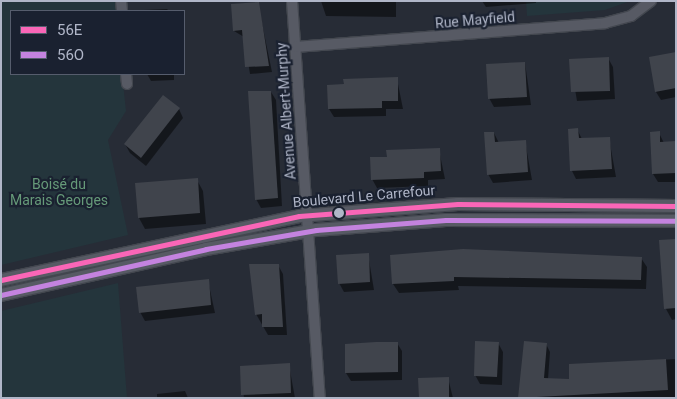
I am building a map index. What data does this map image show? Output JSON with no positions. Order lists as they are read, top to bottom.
{
  "streets": {
    "street": ["Rue Mayfield", "Avenue Albert-Murphy", "Boulevard Le Carrefour"]
  },
  "crossings": [
    ["Rue Mayfield", "Avenue Albert-Murphy"],
    ["Avenue Albert-Murphy", "Boulevard Le Carrefour"]
  ],
  "parks": ["Boisé du Marais Georges"],
  "lines": ["transit line 56E", "transit line 56O"],
  "legend": ["56E", "56O"]
}
